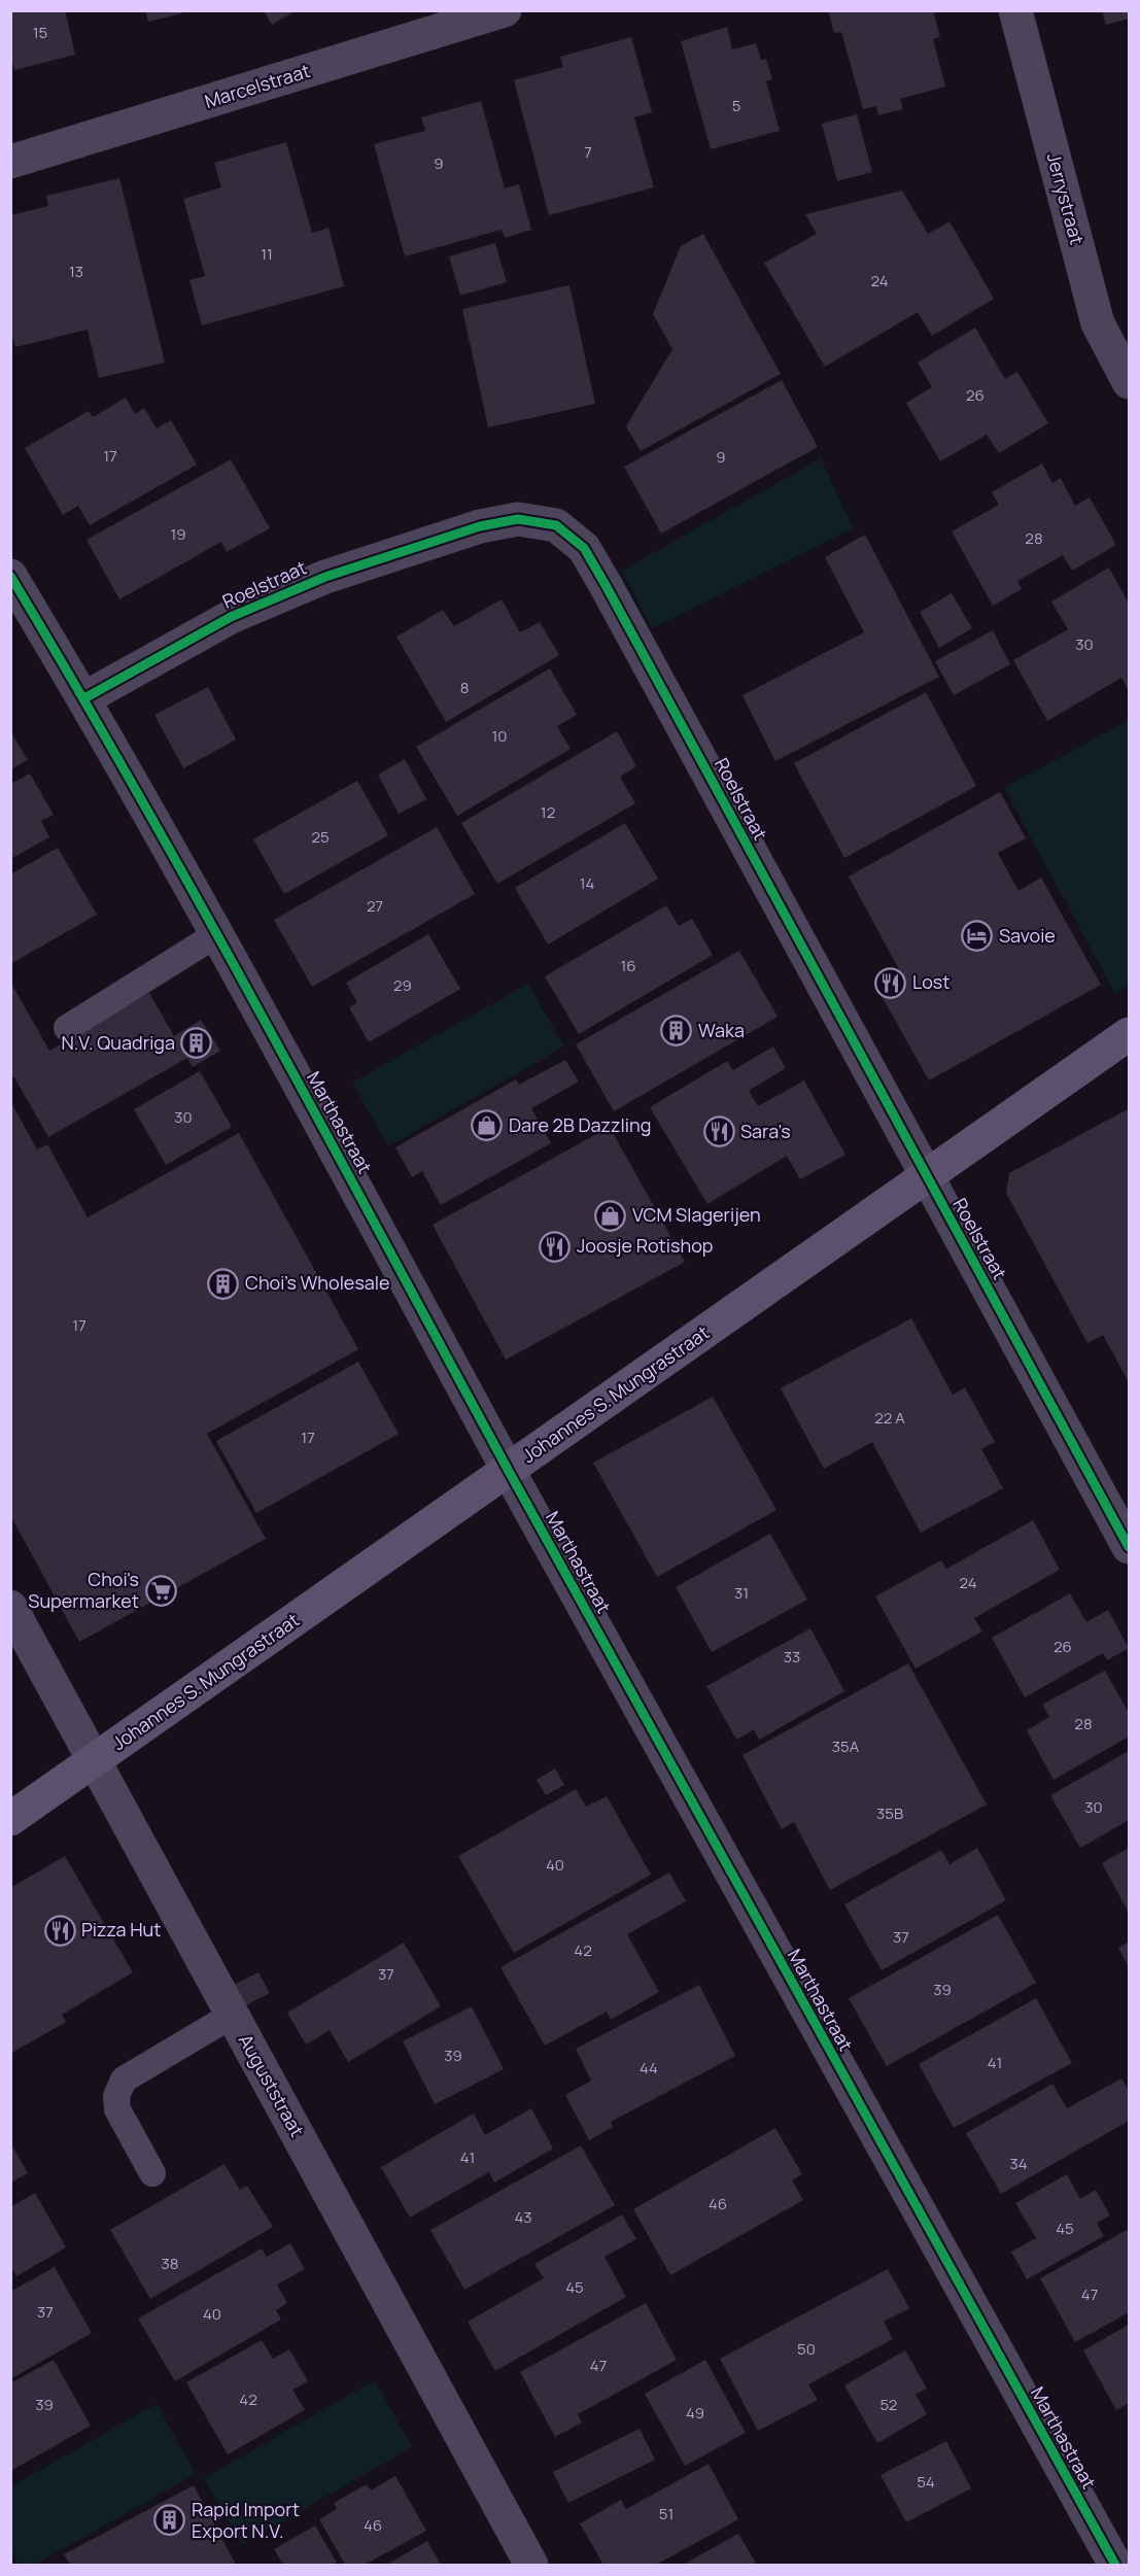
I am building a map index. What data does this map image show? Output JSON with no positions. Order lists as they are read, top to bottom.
{
  "streets": {
    "street": [
      "Marcelstraat",
      "Jerrystraat",
      "Roelstraat",
      "Marthastraat",
      "Johannes S. Mungrastraat",
      "Auguststraat"
    ]
  },
  "crossings": [
    ["Roelstraat", "Marthastraat"],
    ["Roelstraat", "Johannes S. Mungrastraat"],
    ["Marthastraat", "Johannes S. Mungrastraat"],
    ["Johannes S. Mungrastraat", "Auguststraat"]
  ],
  "places": {
    "hotel": ["Savoie"],
    "restaurant": [
      "Lost",
      "Sara's",
      "Joosje Rotishop",
      "Pizza Hut"
    ],
    "building": [
      "Waka",
      "N.V. Quadriga",
      "Choi's Wholesale",
      "Rapid Import Export N.V."
    ],
    "shop": ["Dare 2B Dazzling", "VCM Slagerijen"],
    "supermarket": ["Choi's Supermarket"]
  },
  "house_numbers": [
    "15",
    "5",
    "7",
    "9",
    "11",
    "13",
    "24",
    "26",
    "17",
    "9",
    "19",
    "28",
    "30",
    "8",
    "10",
    "12",
    "25",
    "14",
    "27",
    "16",
    "29",
    "30",
    "17",
    "22 A",
    "17",
    "24",
    "31",
    "26",
    "33",
    "28",
    "35A",
    "30",
    "35B",
    "40",
    "37",
    "42",
    "37",
    "39",
    "39",
    "41",
    "44",
    "41",
    "34",
    "46",
    "43",
    "45",
    "38",
    "45",
    "47",
    "37",
    "40",
    "50",
    "47",
    "42",
    "39",
    "52",
    "49",
    "54",
    "51",
    "46"
  ]
}
